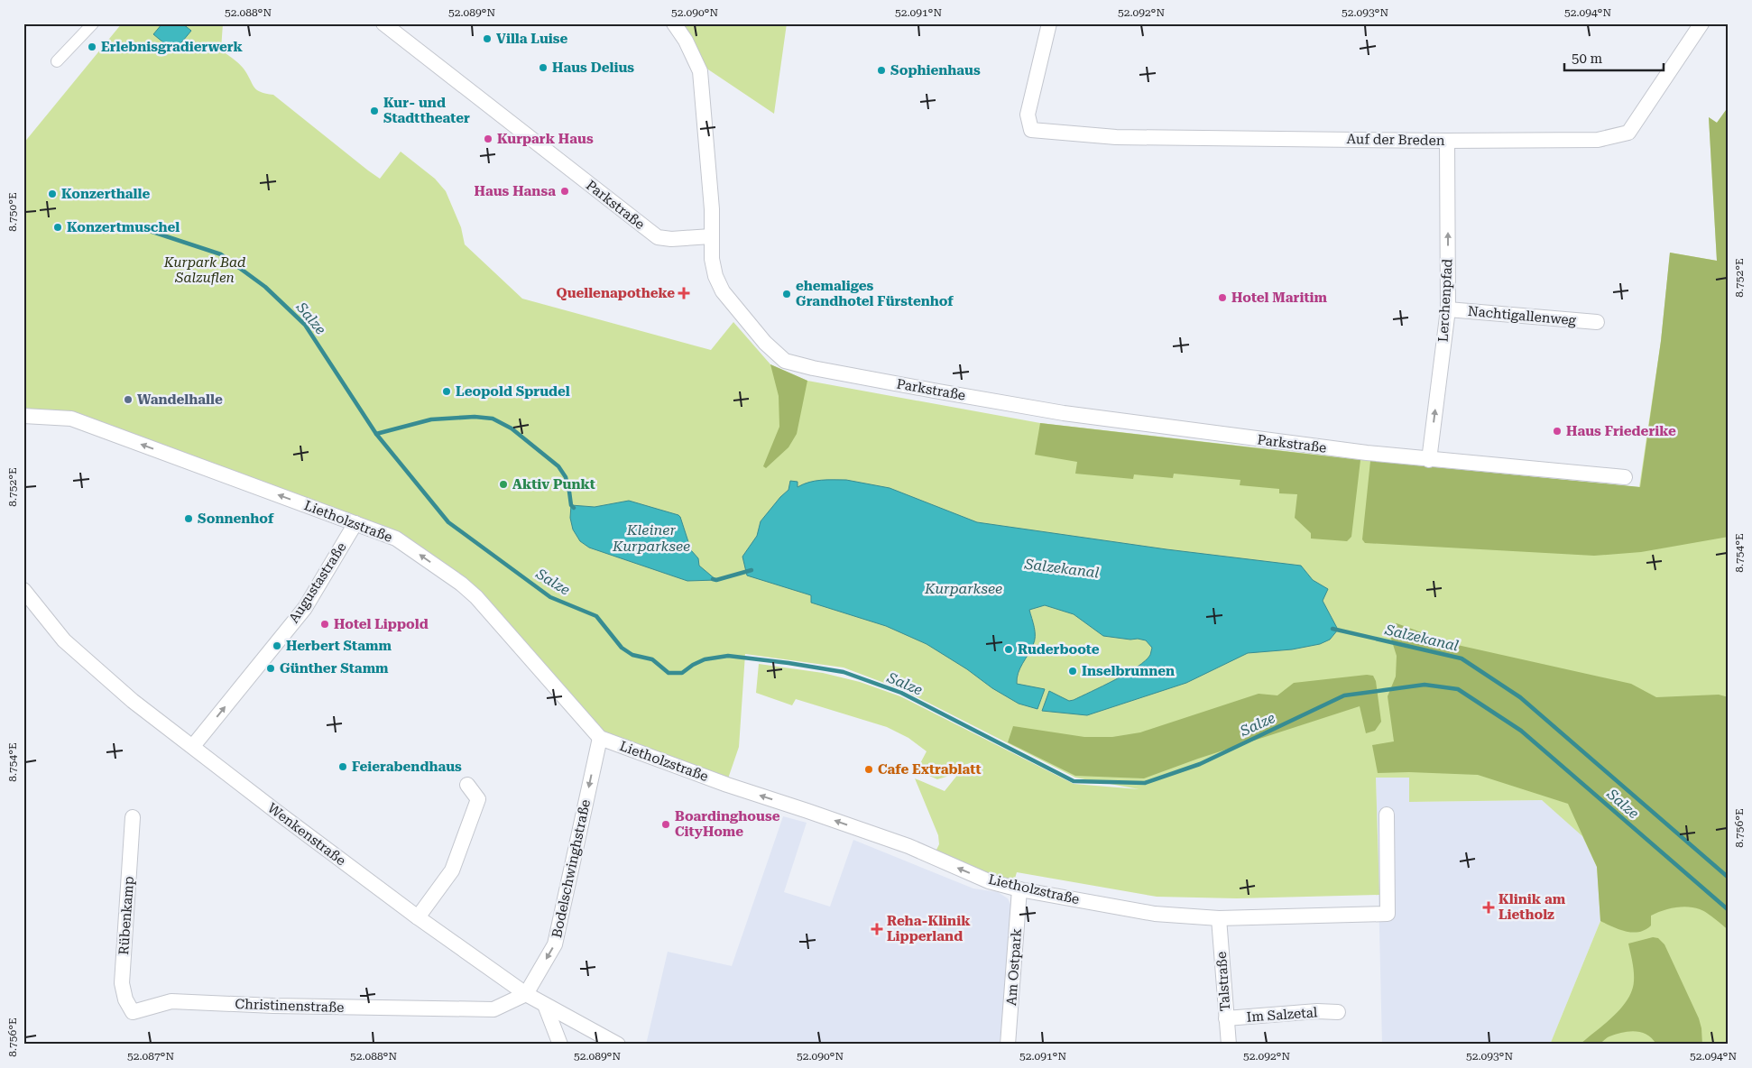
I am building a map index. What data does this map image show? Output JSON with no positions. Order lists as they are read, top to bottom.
{
  "streets": {
    "street": [
      "Auf der Breden",
      "Parkstraße",
      "Lerchenpfad",
      "Nachtigallenweg",
      "Lietholzstraße",
      "Augustastraße",
      "Wenkenstraße",
      "Bodelschwinghstraße",
      "Rübenkamp",
      "Am Ostpark",
      "Talstraße",
      "Christinenstraße",
      "Im Salzetal"
    ]
  },
  "crossings": [
    ["Auf der Breden", "Lerchenpfad"],
    ["Parkstraße", "Lerchenpfad"],
    ["Lerchenpfad", "Nachtigallenweg"],
    ["Lietholzstraße", "Augustastraße"],
    ["Lietholzstraße", "Bodelschwinghstraße"],
    ["Lietholzstraße", "Am Ostpark"],
    ["Lietholzstraße", "Talstraße"],
    ["Augustastraße", "Wenkenstraße"],
    ["Wenkenstraße", "Bodelschwinghstraße"],
    ["Wenkenstraße", "Christinenstraße"],
    ["Bodelschwinghstraße", "Christinenstraße"],
    ["Rübenkamp", "Christinenstraße"],
    ["Talstraße", "Im Salzetal"]
  ],
  "one_way": ["Lerchenpfad", "Lietholzstraße", "Augustastraße"],
  "water": [
    "Salze",
    "Kleiner Kurparksee",
    "Salzekanal",
    "Kurparksee"
  ],
  "parks": ["Kurpark Bad Salzuflen"],
  "places": {
    "other": [
      "Villa Luise",
      "Erlebnisgradierwerk",
      "Haus Delius",
      "Sophienhaus",
      "Kur- und Stadttheater",
      "Kurpark Haus",
      "Haus Hansa",
      "Konzerthalle",
      "Konzertmuschel",
      "ehemaliges Grandhotel Fürstenhof",
      "Hotel Maritim",
      "Leopold Sprudel",
      "Wandelhalle",
      "Haus Friederike",
      "Aktiv Punkt",
      "Sonnenhof",
      "Hotel Lippold",
      "Herbert Stamm",
      "Ruderboote",
      "Günther Stamm",
      "Inselbrunnen",
      "Feierabendhaus",
      "Cafe Extrablatt",
      "Boardinghouse CityHome"
    ],
    "health": ["Quellenapotheke", "Klinik am Lietholz", "Reha-Klinik Lipperland"]
  },
  "scale_bar": "50 m",
  "coordinates": [
    "52.088°N",
    "52.089°N",
    "52.090°N",
    "52.091°N",
    "52.092°N",
    "52.093°N",
    "52.094°N",
    "8.750°E",
    "8.752°E",
    "8.754°E",
    "8.756°E",
    "52.087°N"
  ]
}
